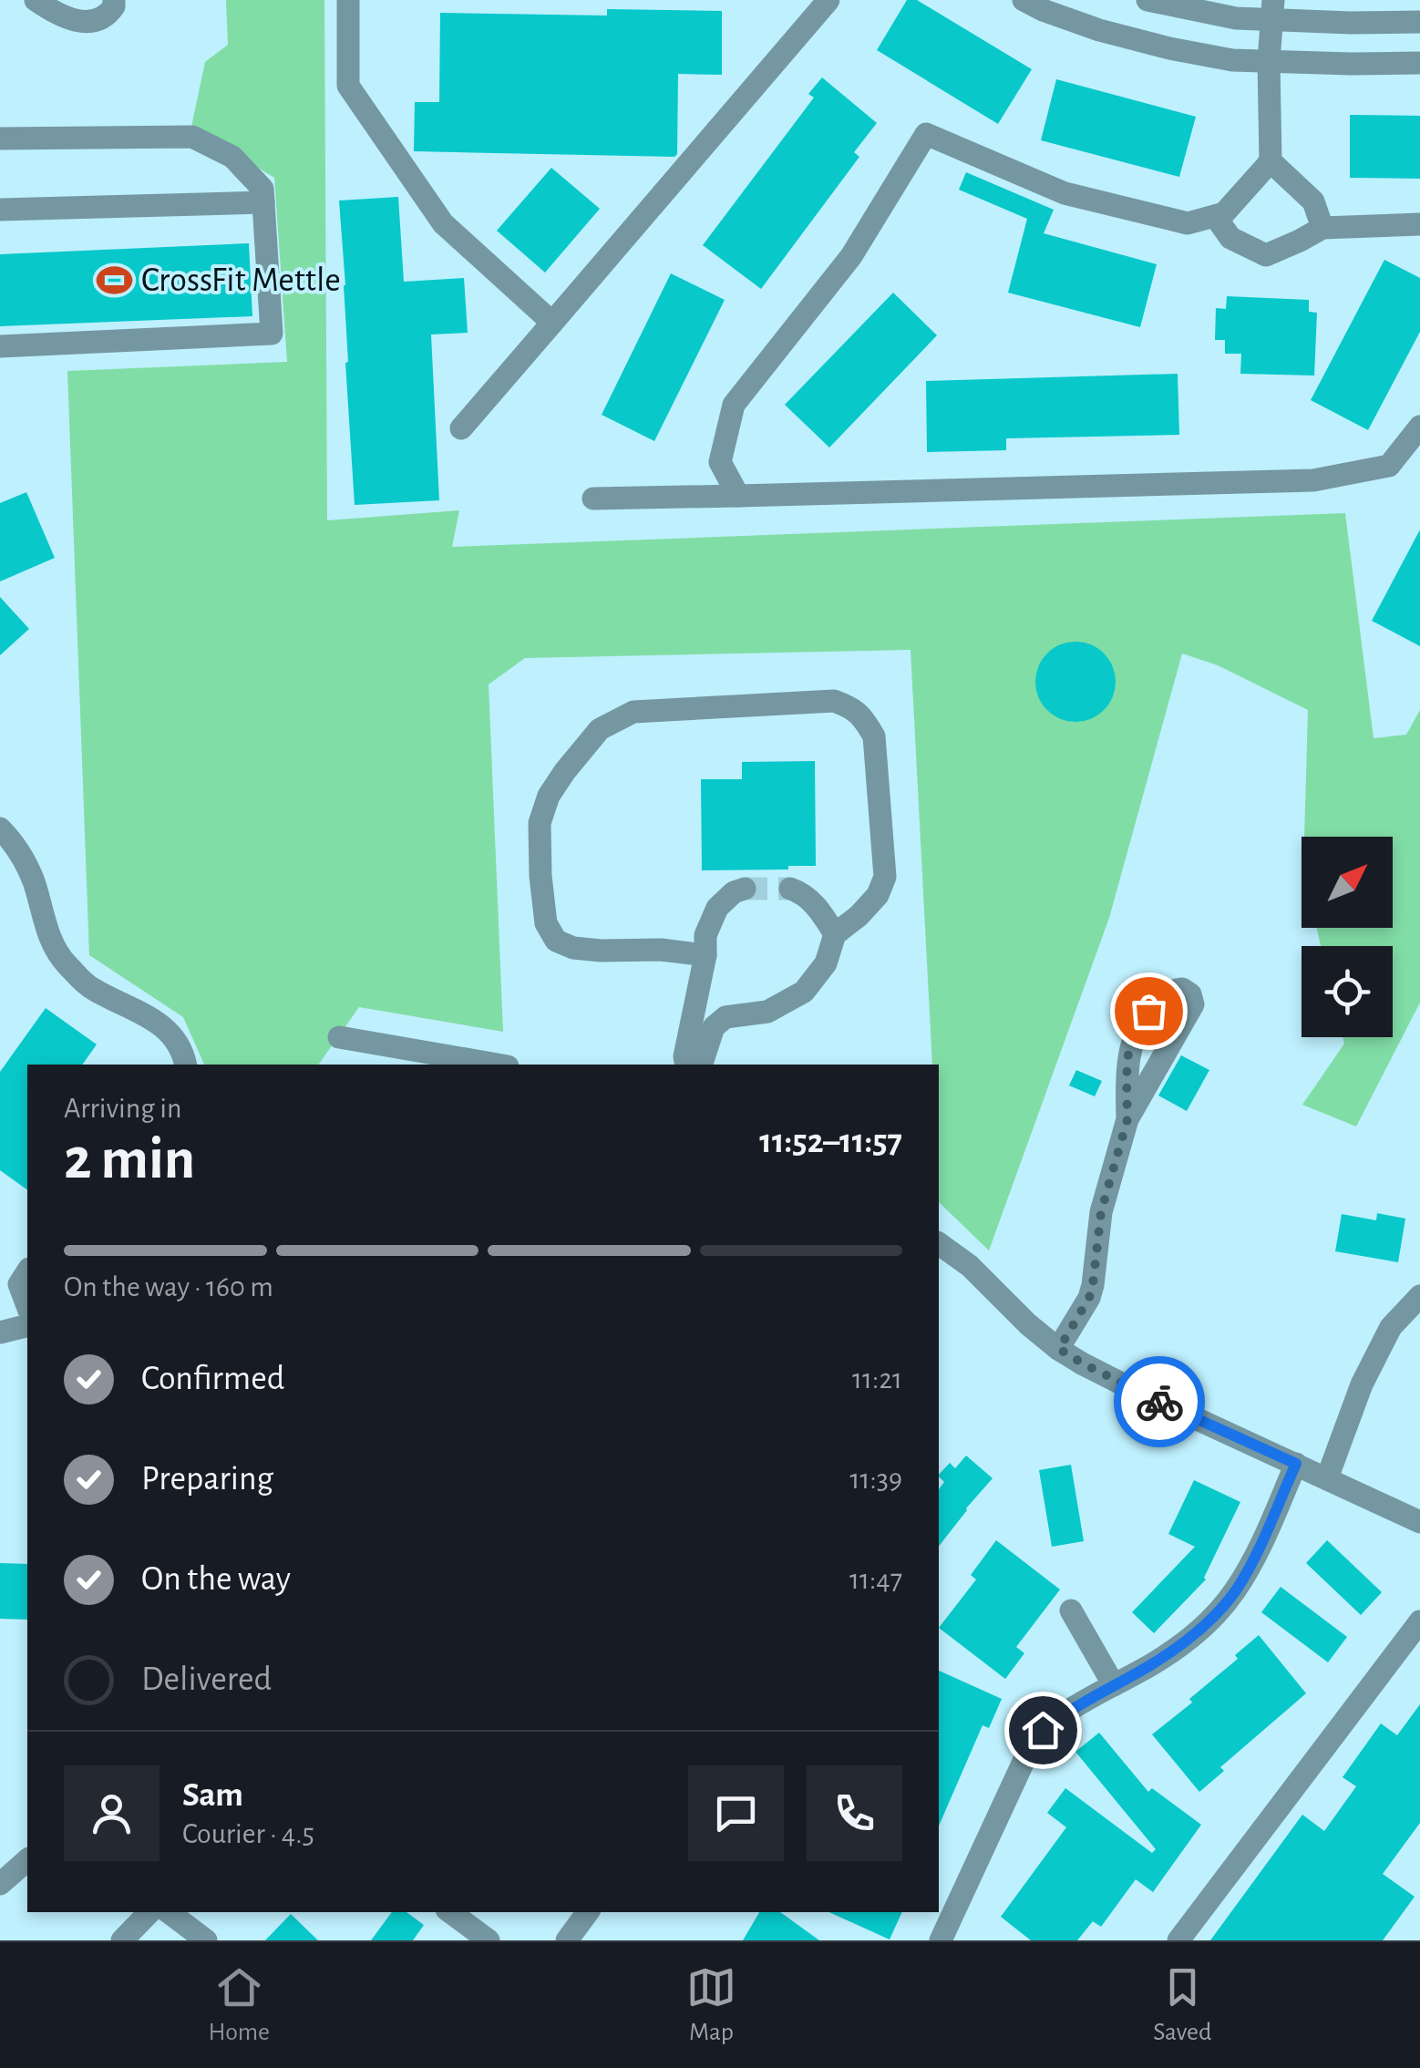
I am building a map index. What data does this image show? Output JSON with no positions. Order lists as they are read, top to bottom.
{
  "places": {
    "sports": ["CrossFit Mettle"]
  },
  "north": "top right",
  "page": {
    "heading": ["2 min", "Arriving in", "11:52–11:57"],
    "panel": ["Sam", "Courier · 4.5"],
    "bar": "On the way · 160 m",
    "list": [
      ["Confirmed", "11:21"],
      ["Preparing", "11:39"],
      ["On the way", "11:47"],
      "Delivered"
    ],
    "tabs": ["Home", "Map", "Saved"]
  }
}
